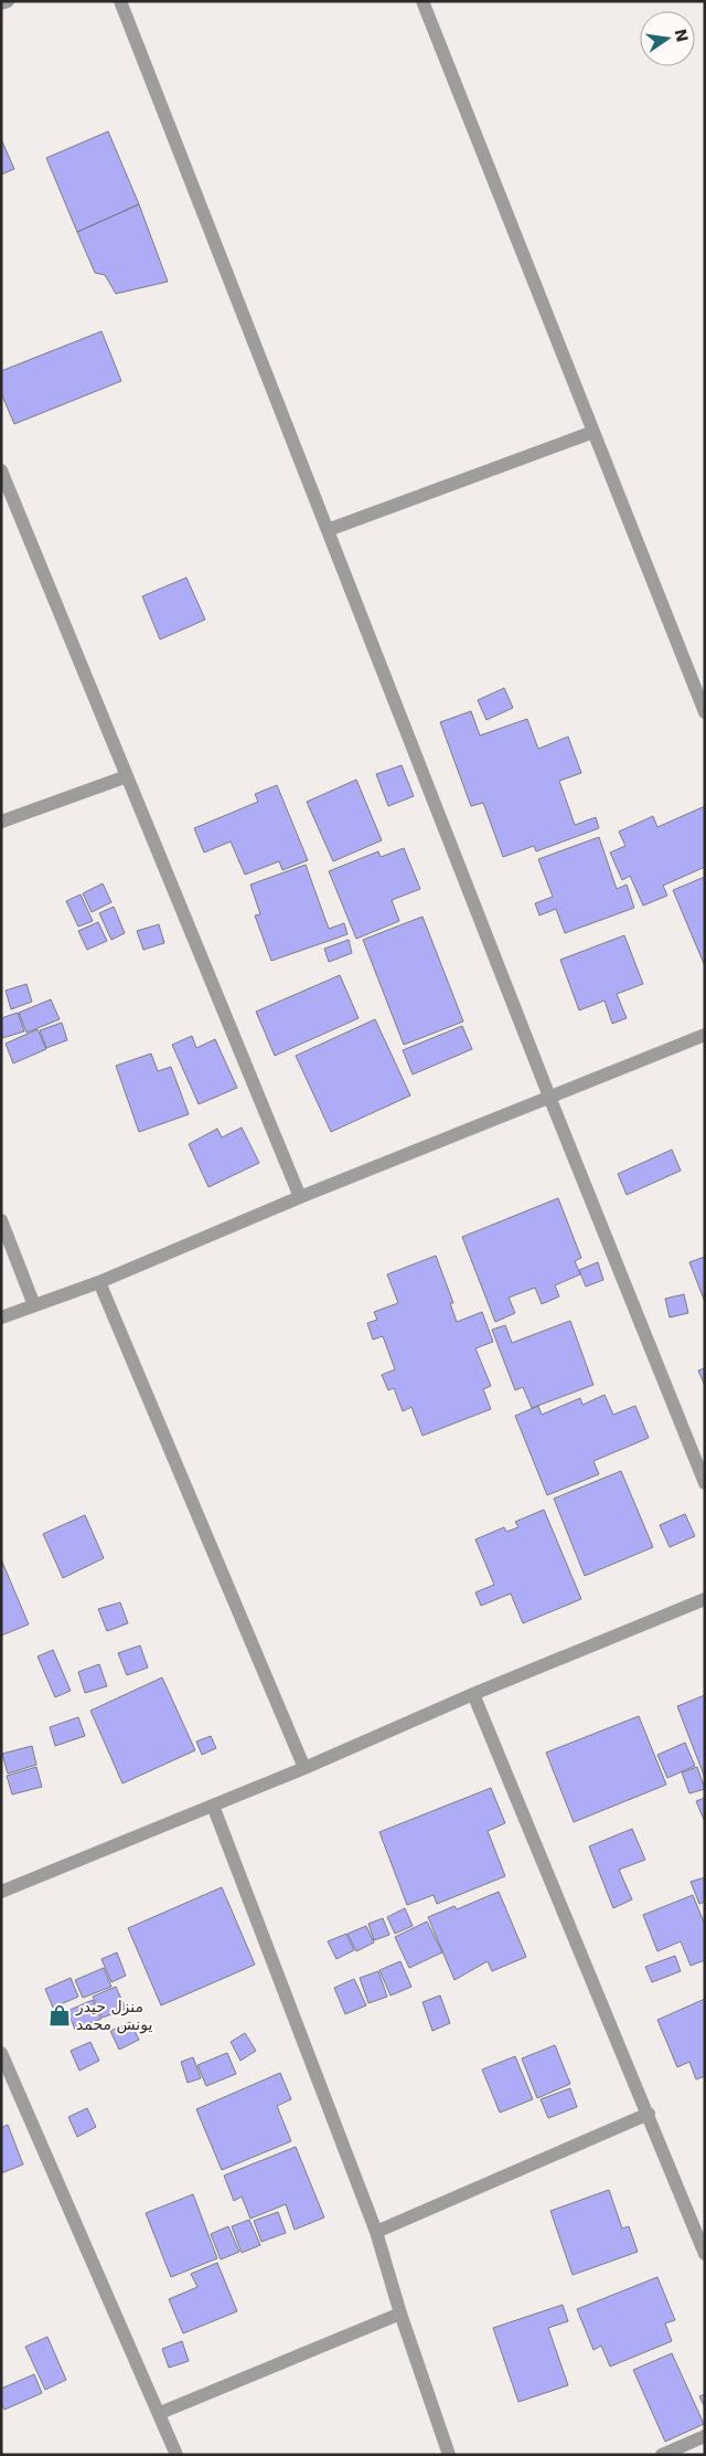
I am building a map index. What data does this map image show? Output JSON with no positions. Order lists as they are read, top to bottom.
{
  "places": {
    "shop": ["منزل حيدر يونس محمد"]
  },
  "north": "right"
}
